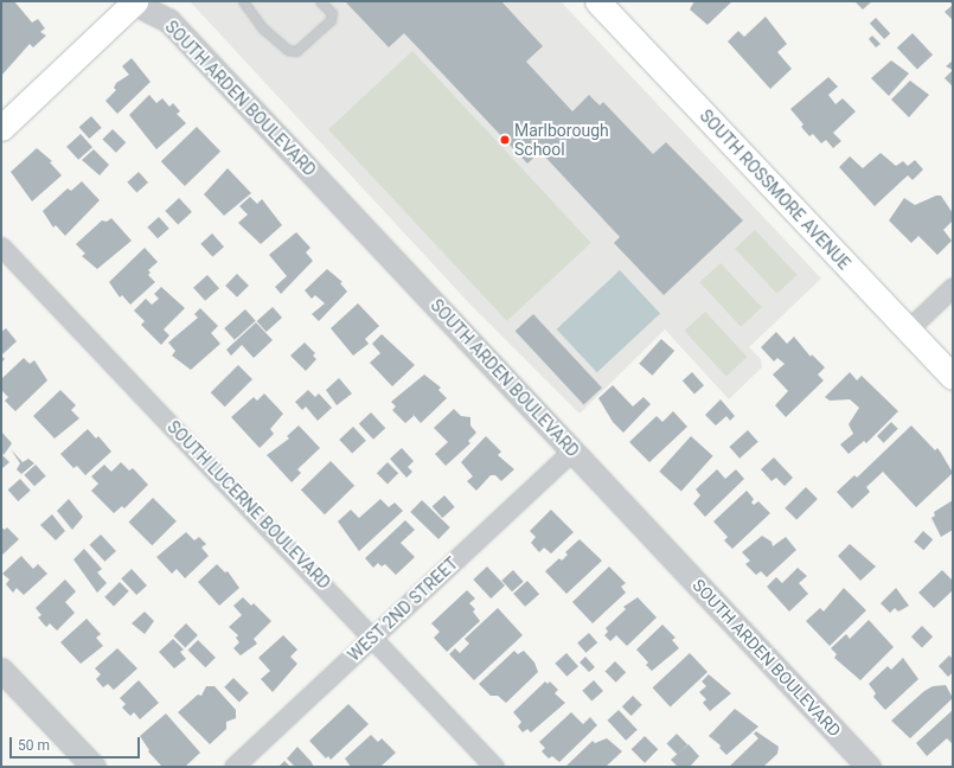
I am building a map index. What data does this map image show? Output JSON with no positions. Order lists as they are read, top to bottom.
{
  "streets": {
    "main road": ["SOUTH ROSSMORE AVENUE"],
    "street": ["SOUTH ARDEN BOULEVARD", "SOUTH LUCERNE BOULEVARD", "WEST 2ND STREET"]
  },
  "crossings": [
    ["SOUTH ARDEN BOULEVARD", "WEST 2ND STREET"],
    ["SOUTH LUCERNE BOULEVARD", "WEST 2ND STREET"]
  ],
  "places": ["Marlborough School"],
  "scale_bar": "50 m"
}
